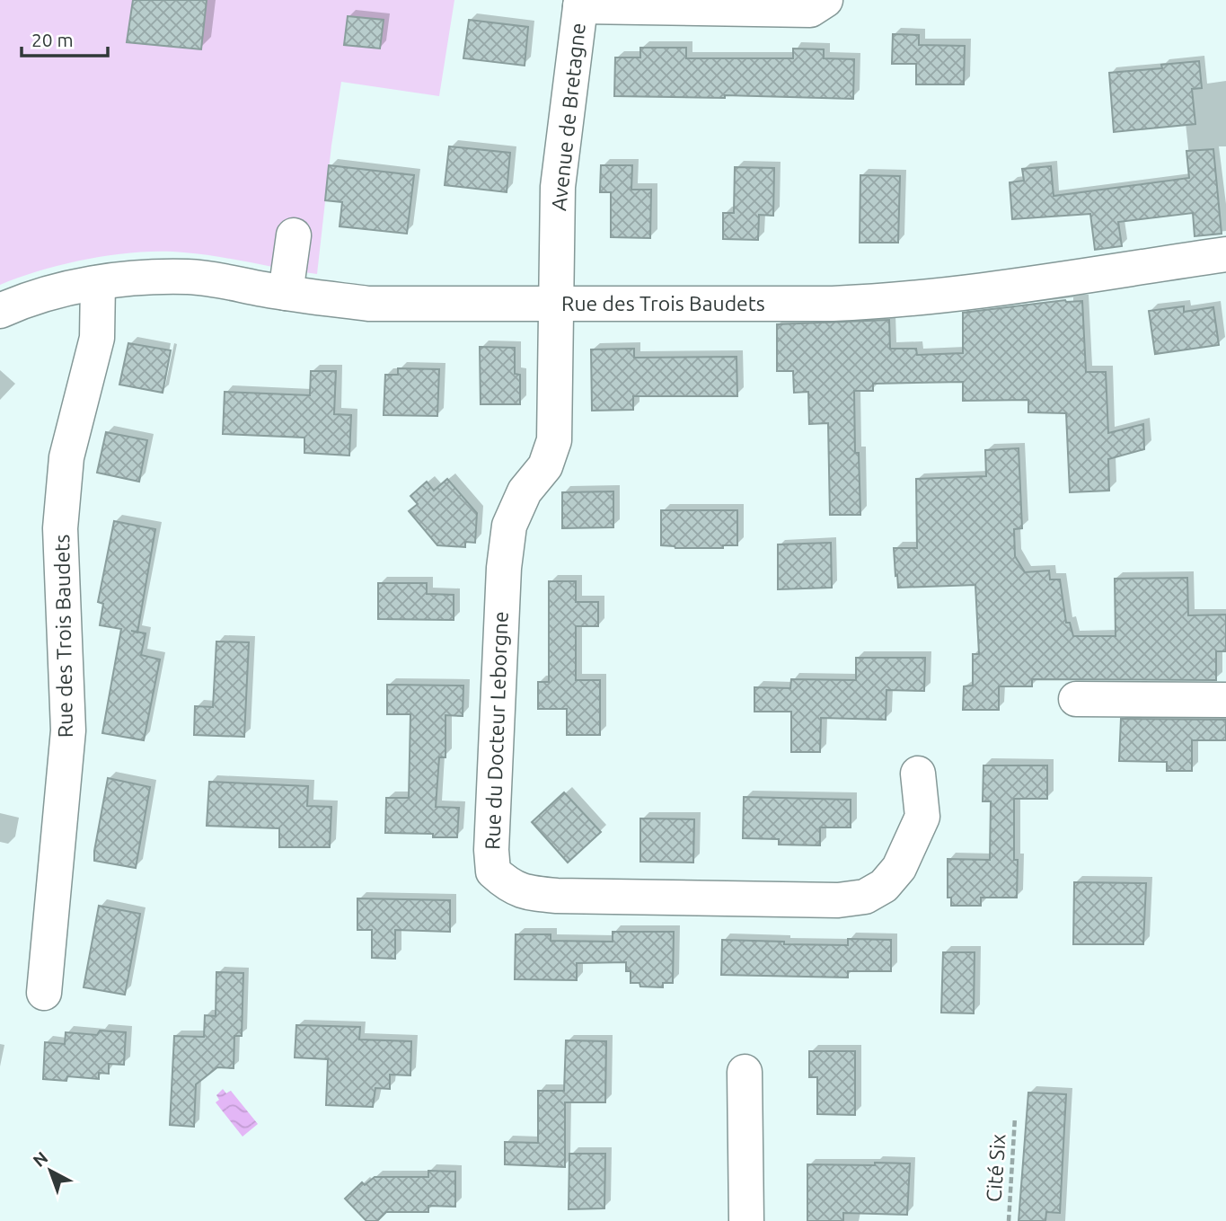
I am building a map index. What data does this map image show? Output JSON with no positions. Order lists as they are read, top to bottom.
{
  "streets": {
    "street": ["Avenue de Bretagne", "Rue des Trois Baudets", "Rue du Docteur Leborgne"],
    "path": ["Cité Six"]
  },
  "crossings": [
    ["Avenue de Bretagne", "Rue des Trois Baudets"],
    ["Avenue de Bretagne", "Rue du Docteur Leborgne"],
    ["Rue des Trois Baudets", "Rue du Docteur Leborgne"]
  ],
  "scale_bar": "20 m",
  "north": "top left"
}
